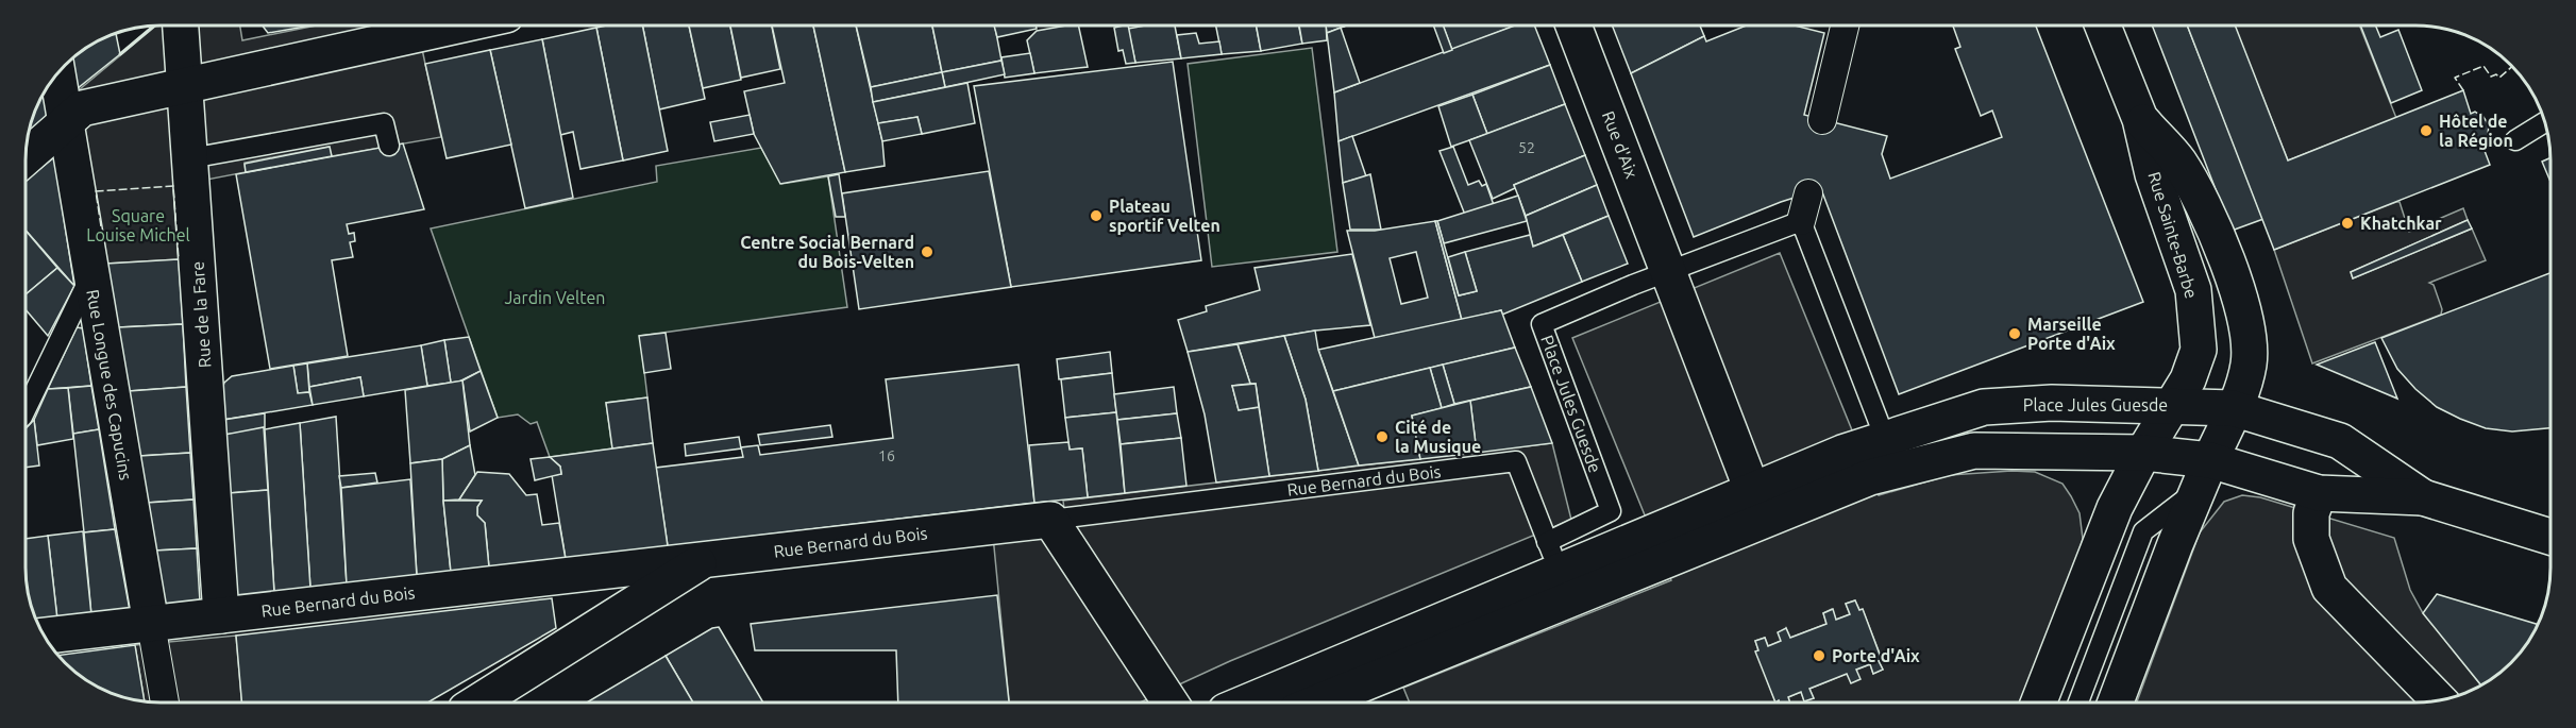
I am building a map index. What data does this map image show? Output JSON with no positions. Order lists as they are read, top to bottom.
{
  "streets": {
    "street": [
      "Rue d'Aix",
      "Rue Sainte-Barbe",
      "Rue de la Fare",
      "Rue Longue des Capucins",
      "Place Jules Guesde",
      "Rue Bernard du Bois"
    ]
  },
  "crossings": [
    ["Rue d'Aix", "Place Jules Guesde"],
    ["Rue Sainte-Barbe", "Place Jules Guesde"],
    ["Rue de la Fare", "Rue Bernard du Bois"],
    ["Rue Longue des Capucins", "Rue Bernard du Bois"],
    ["Place Jules Guesde", "Rue Bernard du Bois"]
  ],
  "parks": ["Square Louise Michel", "Jardin Velten"],
  "places": [
    "Hôtel de la Région",
    "Plateau sportif Velten",
    "Khatchkar",
    "Centre Social Bernard du Bois-Velten",
    "Marseille Porte d'Aix",
    "Cité de la Musique",
    "Porte d'Aix"
  ],
  "house_numbers": ["52", "16"]
}
